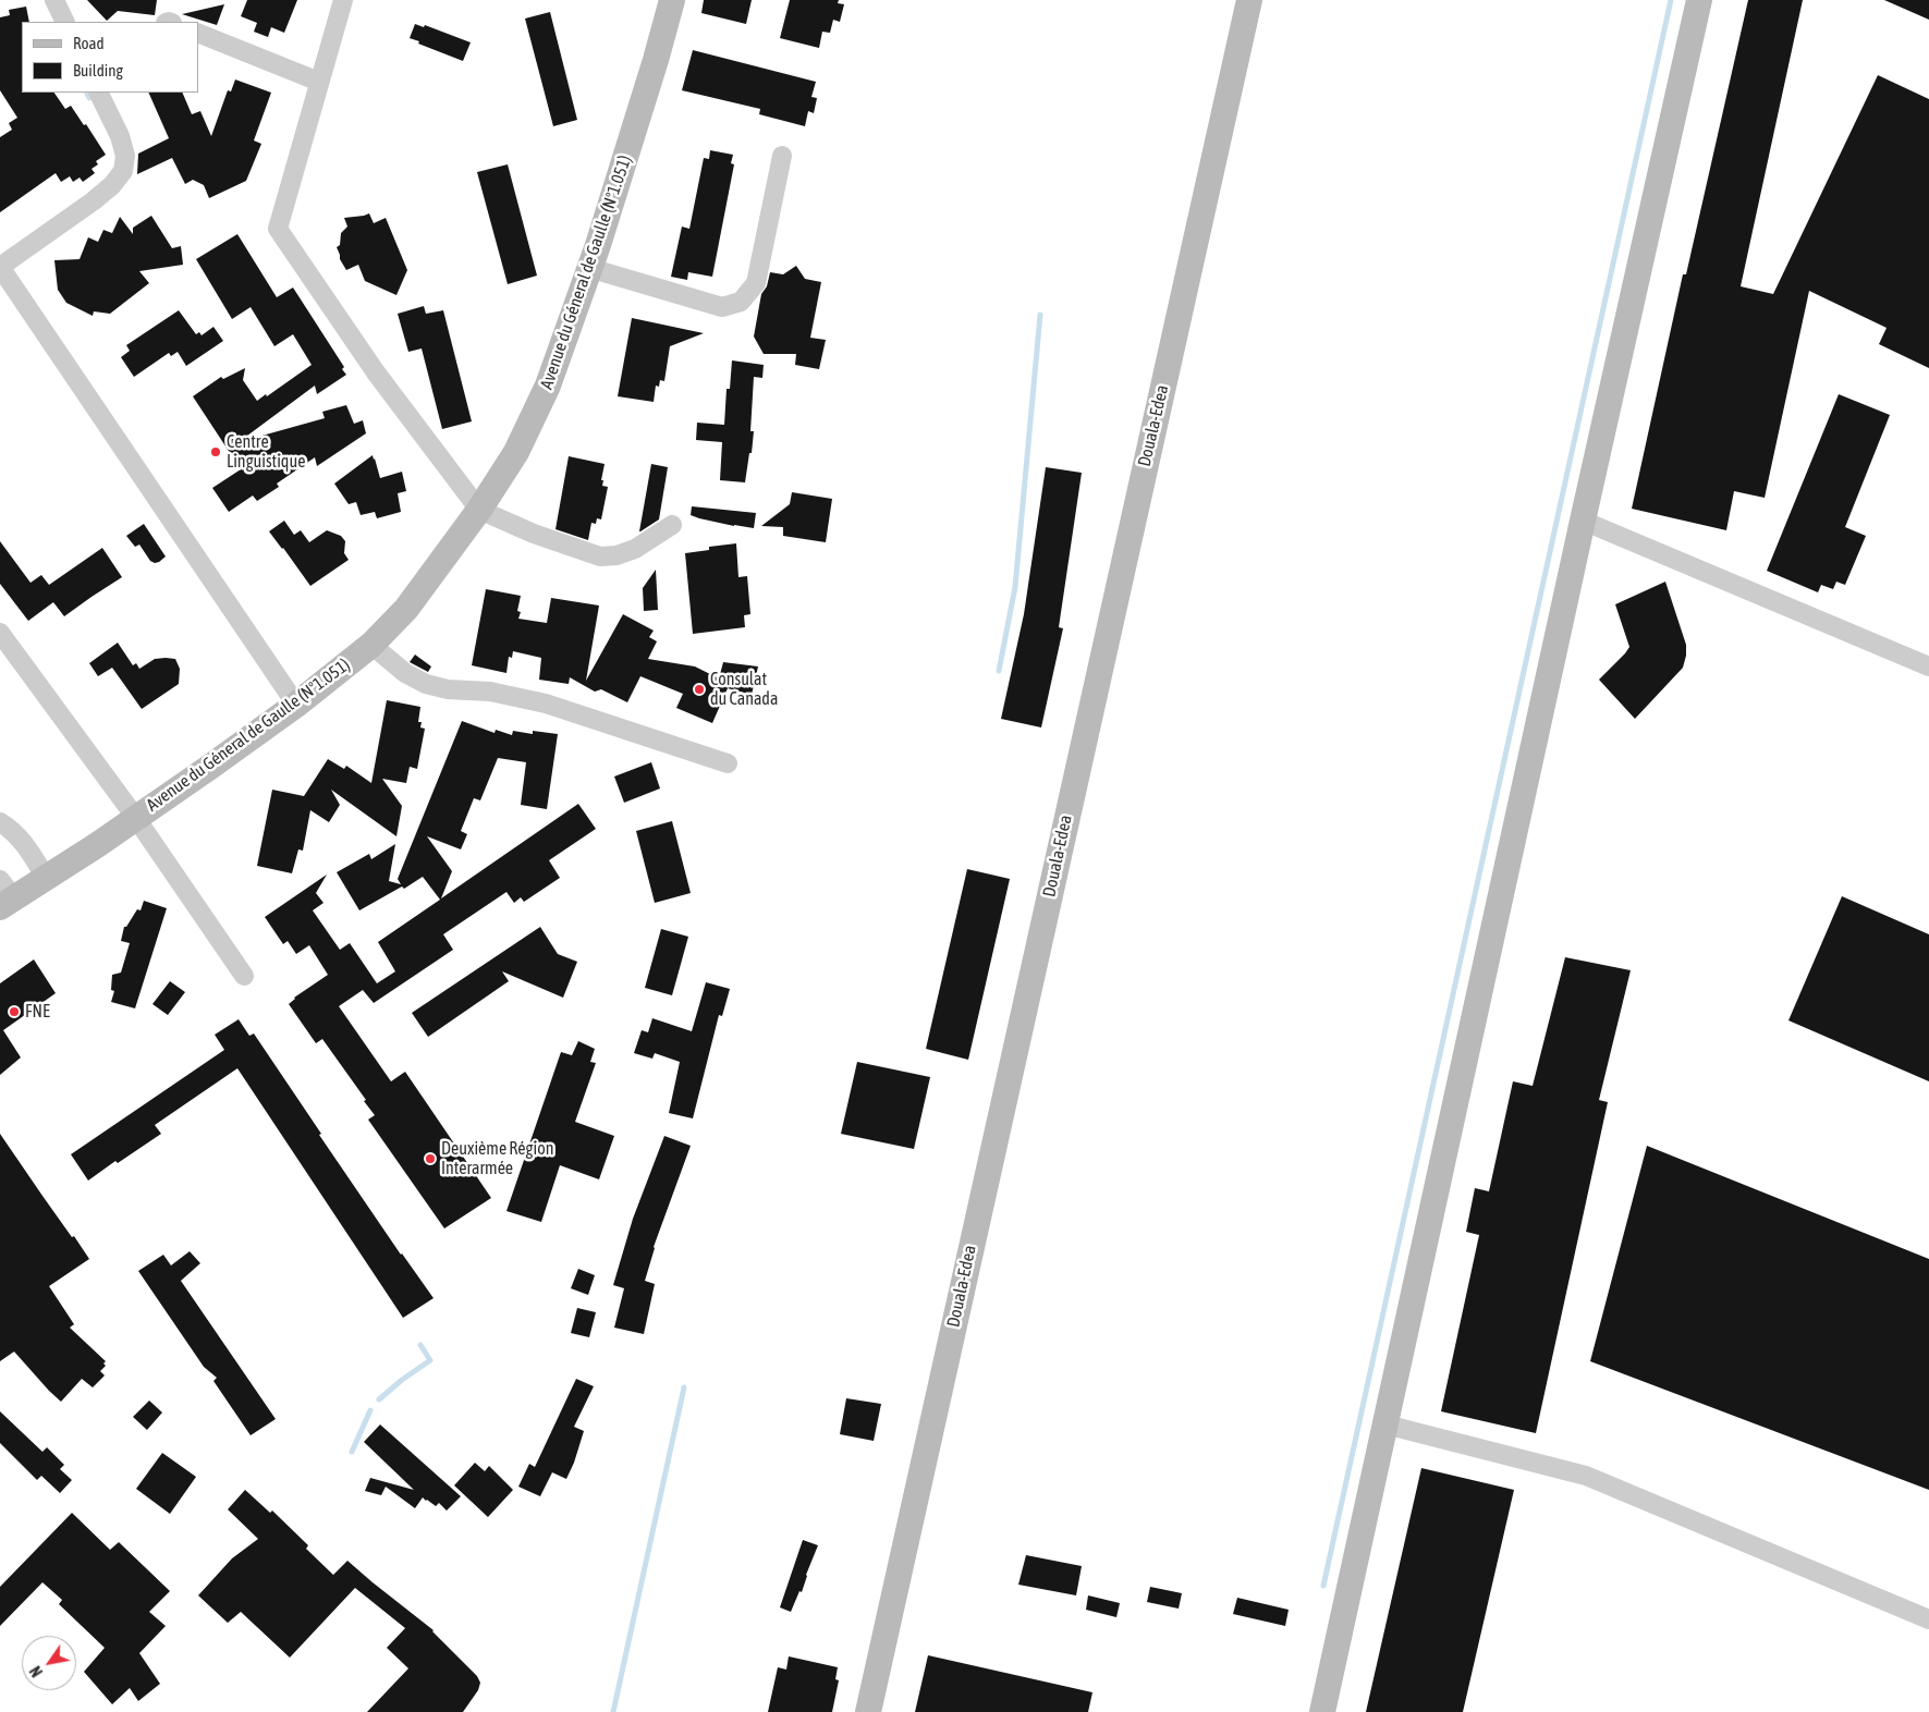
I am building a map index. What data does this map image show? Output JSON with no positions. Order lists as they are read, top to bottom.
{
  "streets": {
    "main road": ["Avenue du Géneral de Gaulle (N°1.051)", "Douala-Edea"]
  },
  "places": [
    "Centre Linguistique",
    "Consulat du Canada",
    "FNE",
    "Deuxième Région Interarmée"
  ],
  "legend": ["Road", "Building"],
  "north": "bottom left"
}
